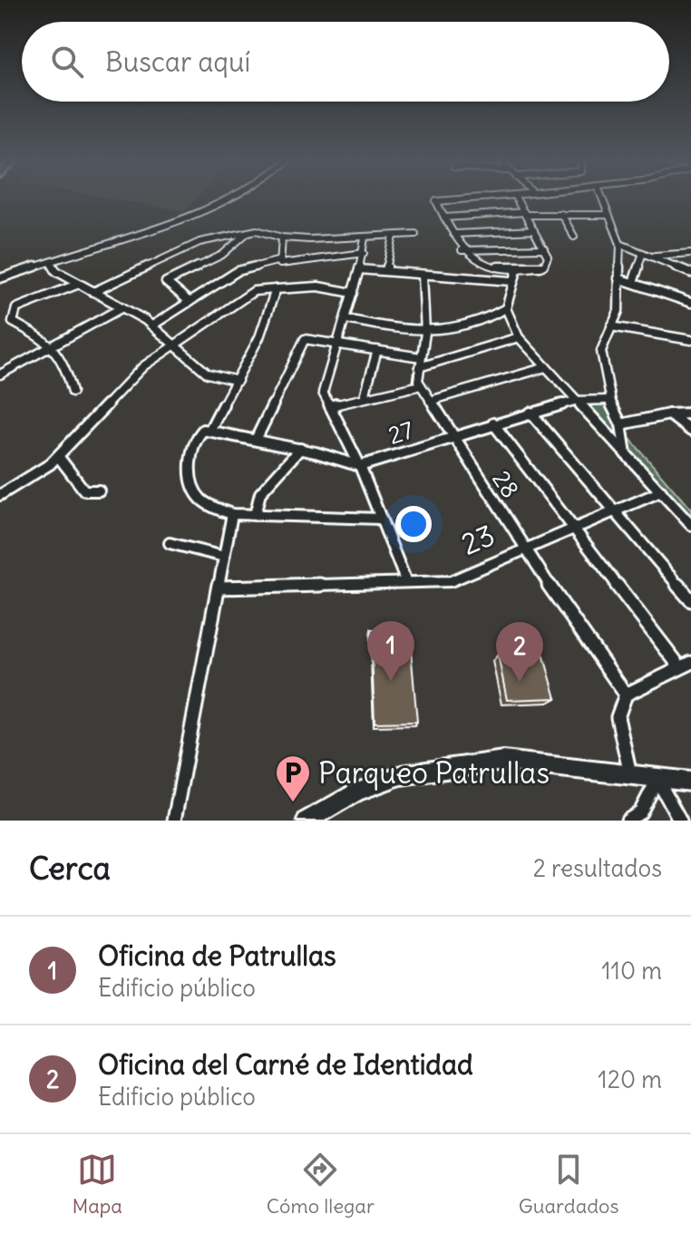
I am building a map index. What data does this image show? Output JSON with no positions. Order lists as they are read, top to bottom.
{
  "streets": {
    "street": ["27", "28", "23"]
  },
  "crossings": [
    ["27", "28"],
    ["28", "23"]
  ],
  "places": {
    "parking": ["Parqueo Patrullas"]
  },
  "page": {
    "search": "Buscar aquí",
    "pins": ["1", "2"],
    "heading": ["Cerca", "2 resultados"],
    "list": [
      {
        "mark": "1",
        "name": "Oficina de Patrullas",
        "note": "Edificio público",
        "value": "110 m"
      },
      {
        "mark": "2",
        "name": "Oficina del Carné de Identidad",
        "note": "Edificio público",
        "value": "120 m"
      }
    ],
    "nav": ["Mapa", "Cómo llegar", "Guardados"]
  }
}
